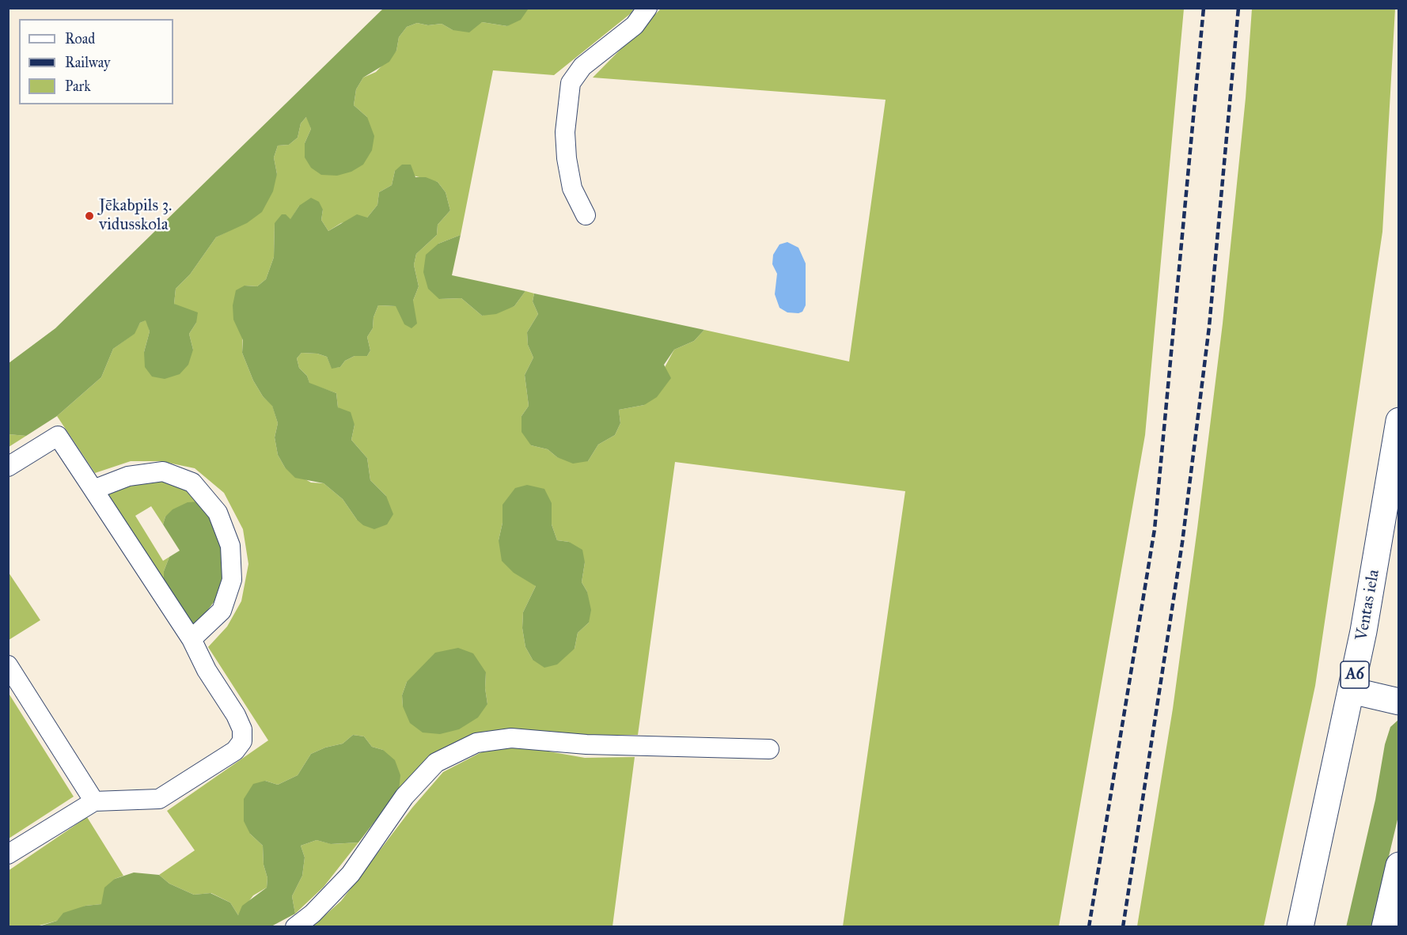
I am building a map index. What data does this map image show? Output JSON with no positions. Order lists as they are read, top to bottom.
{
  "streets": {
    "main road": ["Ventas iela", "A6"]
  },
  "places": ["Jēkabpils 3. vidusskola"],
  "legend": ["Road", "Railway", "Park"]
}
